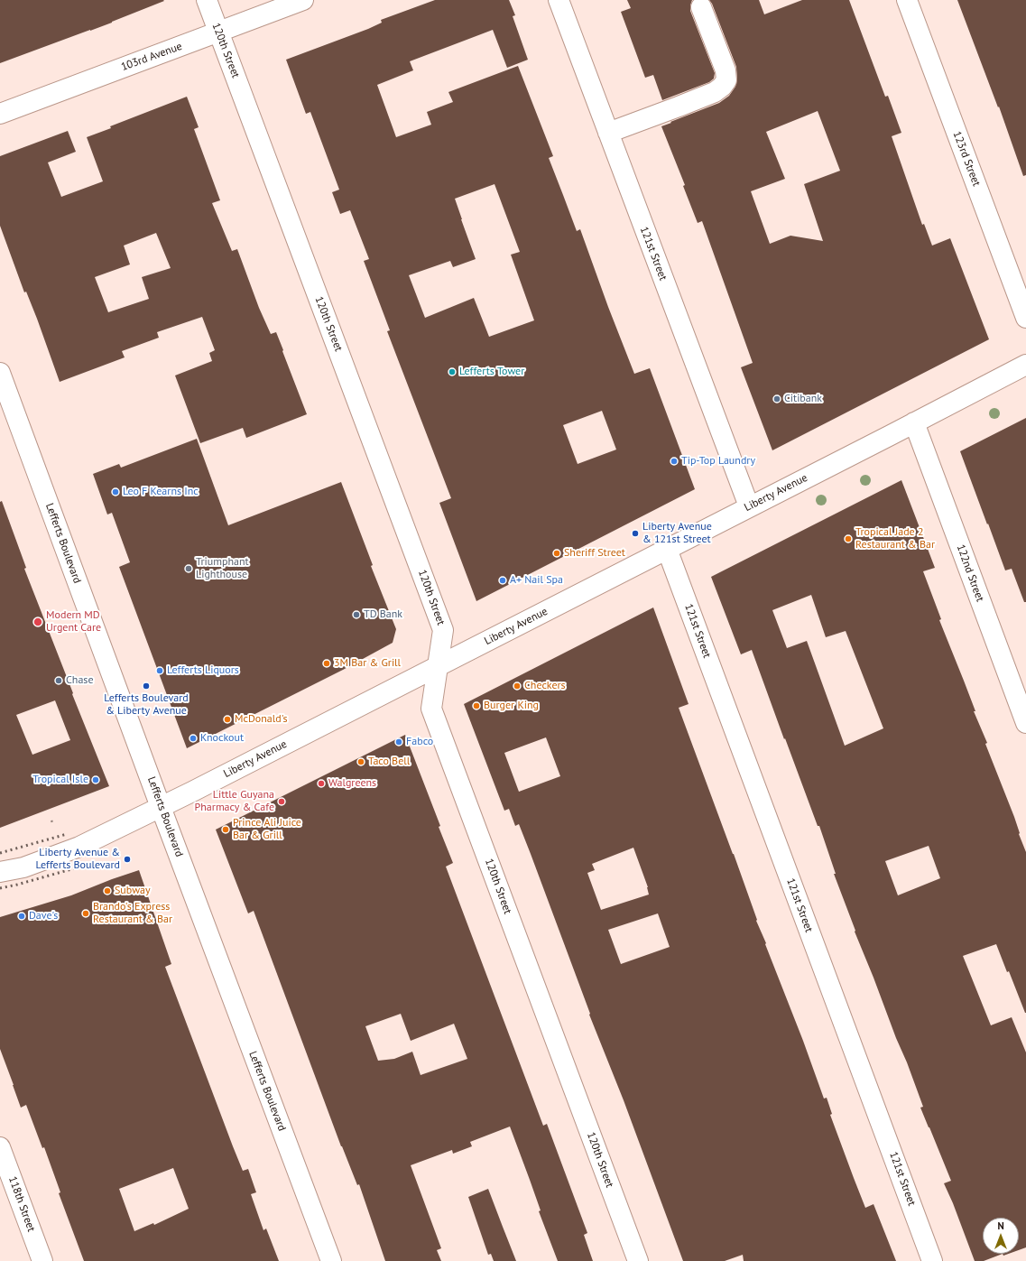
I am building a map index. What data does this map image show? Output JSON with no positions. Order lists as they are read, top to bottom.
{
  "streets": {
    "street": [
      "120th Street",
      "103rd Avenue",
      "123rd Street",
      "121st Street",
      "Liberty Avenue",
      "Lefferts Boulevard",
      "122nd Street",
      "118th Street"
    ]
  },
  "crossings": [
    ["120th Street", "103rd Avenue"],
    ["120th Street", "Liberty Avenue"],
    ["121st Street", "Liberty Avenue"],
    ["Liberty Avenue", "Lefferts Boulevard"],
    ["Liberty Avenue", "122nd Street"]
  ],
  "places": [
    "Lefferts Tower",
    "Citibank",
    "Tip-Top Laundry",
    "Leo F Kearns Inc",
    "Liberty Avenue & 121st Street",
    "Tropical Jade 2 Restaurant & Bar",
    "Sheriff Street",
    "Triumphant Lighthouse",
    "A+ Nail Spa",
    "TD Bank",
    "Modern MD Urgent Care",
    "3M Bar & Grill",
    "Lefferts Liquors",
    "Chase",
    "Lefferts Boulevard & Liberty Avenue",
    "Checkers",
    "Burger King",
    "McDonald's",
    "Knockout",
    "Fabco",
    "Taco Bell",
    "Tropical Isle",
    "Walgreens",
    "Little Guyana Pharmacy & Cafe",
    "Prince Ali Juice Bar & Grill",
    "Liberty Avenue & Lefferts Boulevard",
    "Subway",
    "Brando's Express Restaurant & Bar",
    "Dave's"
  ],
  "north": "top"
}
